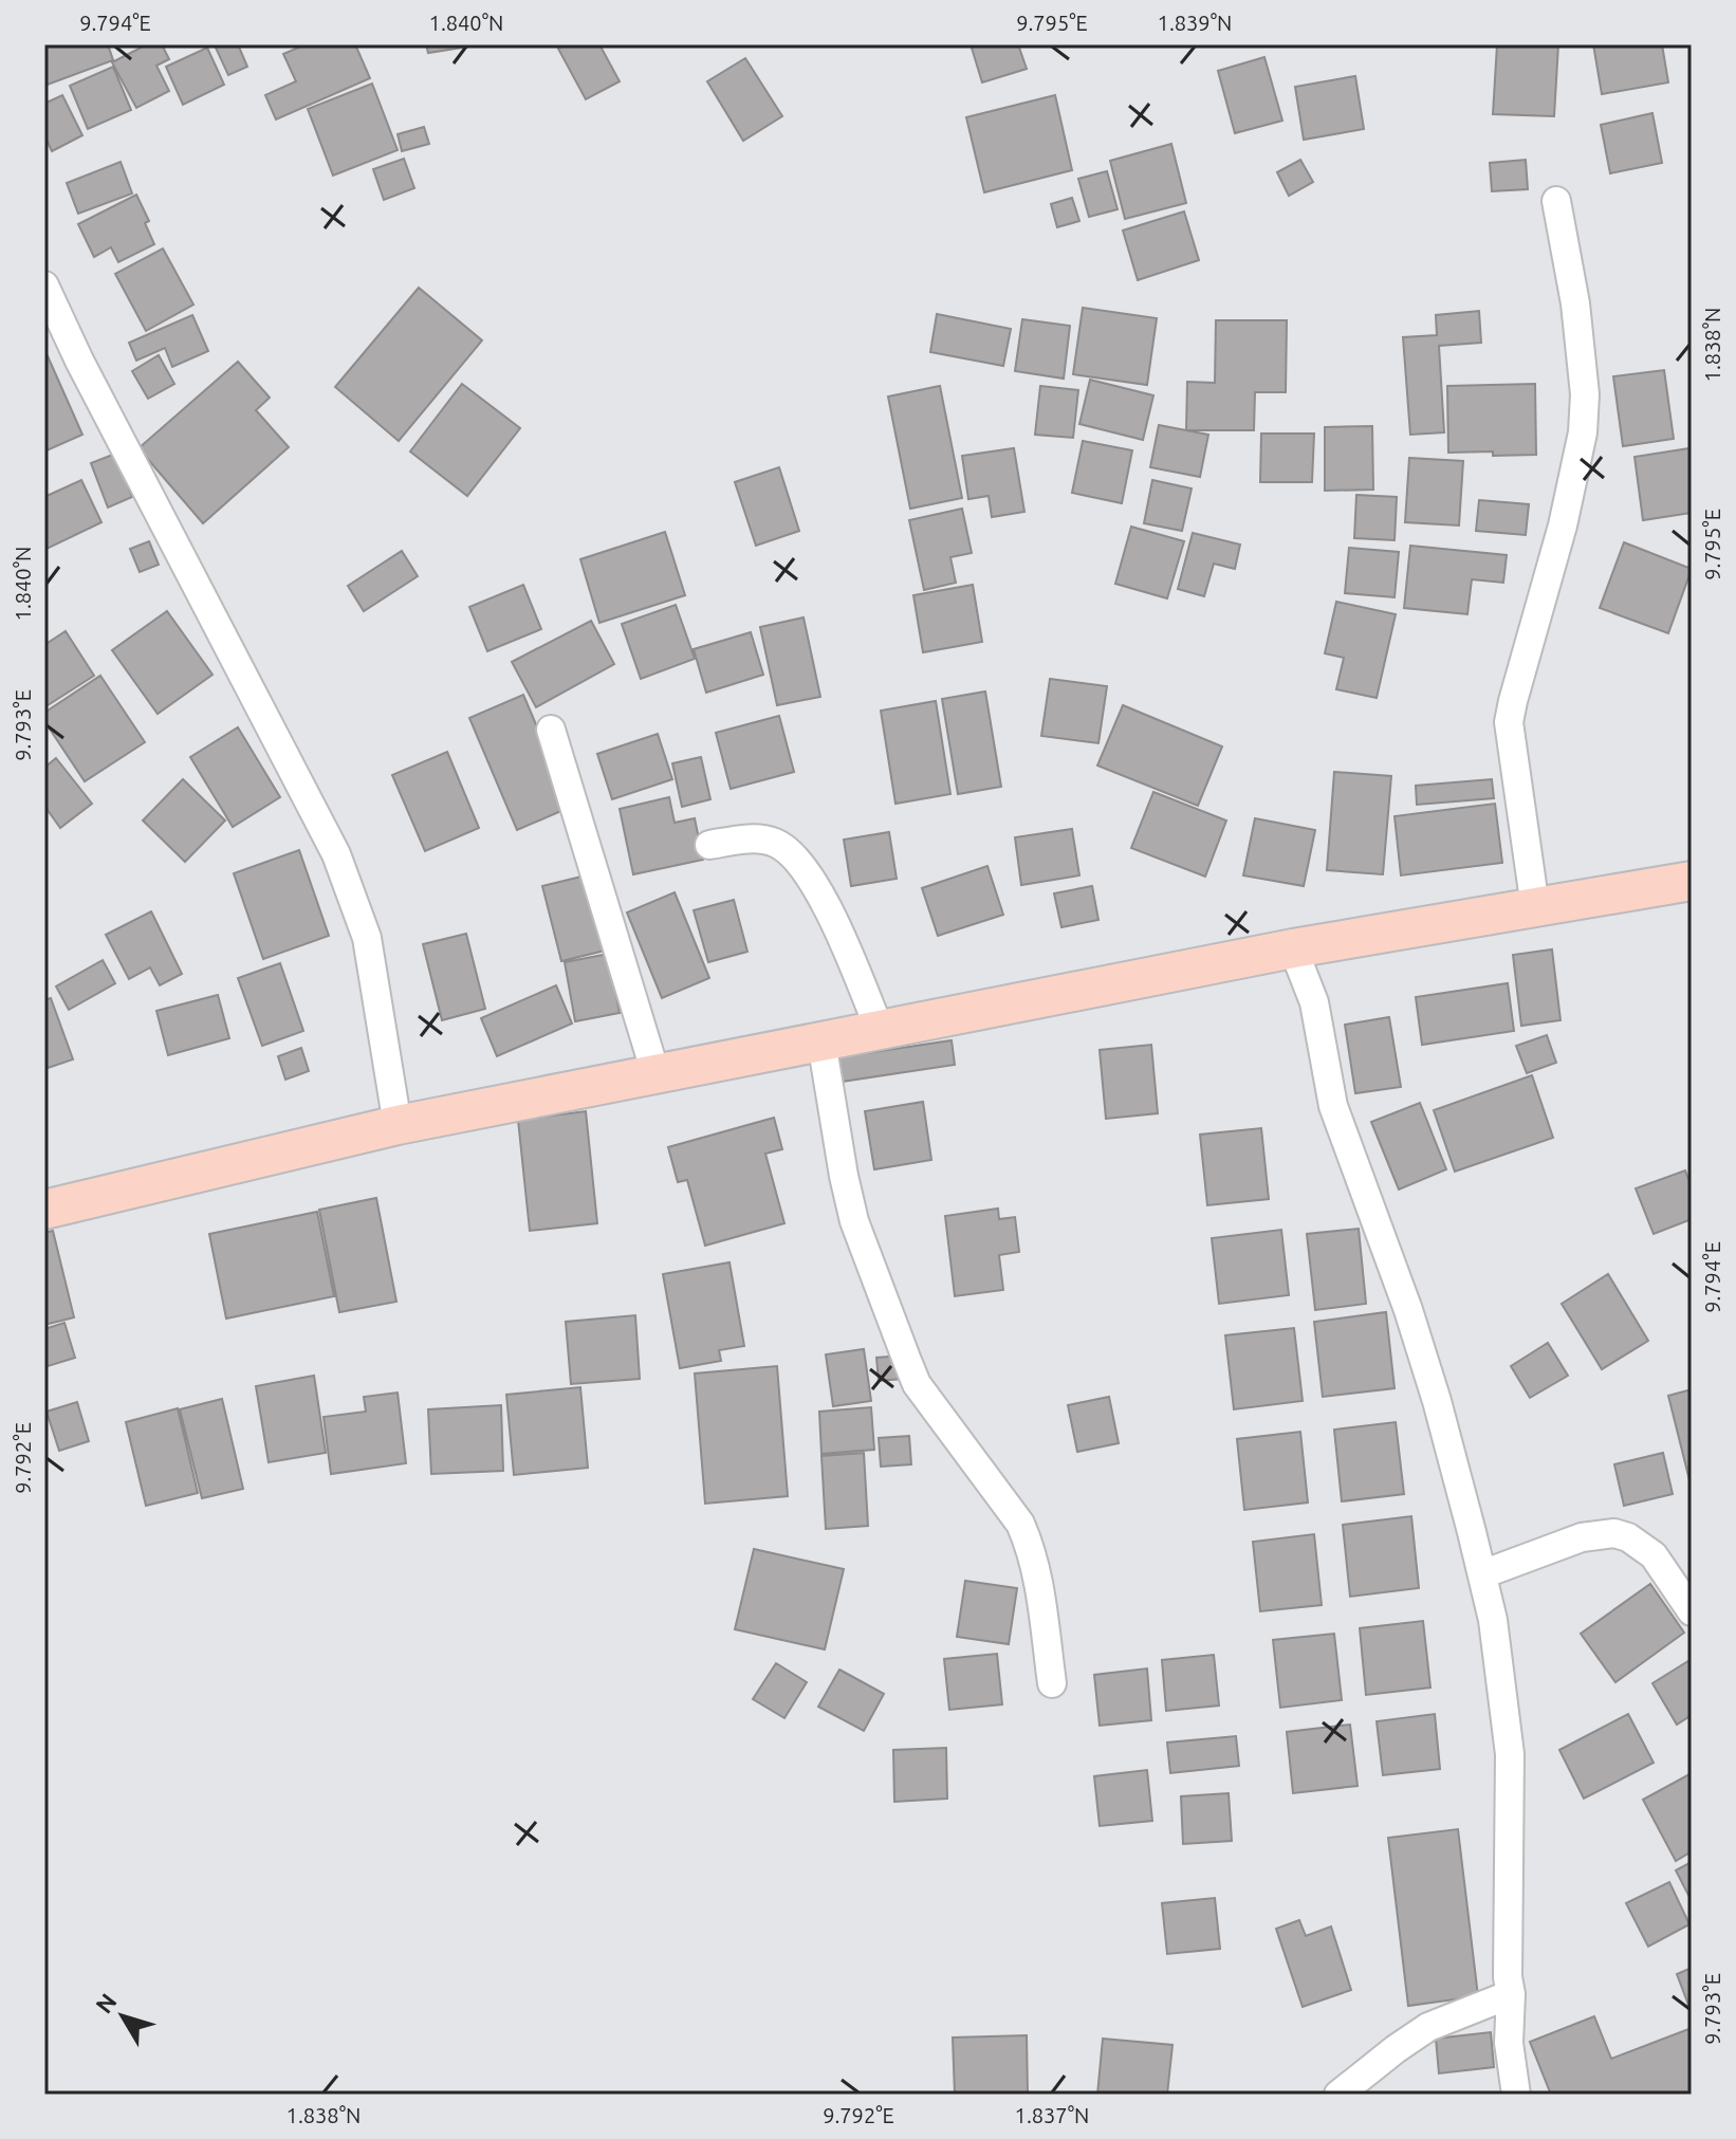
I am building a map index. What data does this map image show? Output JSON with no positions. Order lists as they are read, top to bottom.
{
  "north": "top left",
  "coordinates": [
    "9.794°E",
    "1.840°N",
    "9.795°E",
    "1.839°N",
    "1.838°N",
    "9.793°E",
    "9.792°E",
    "1.837°N"
  ]
}
